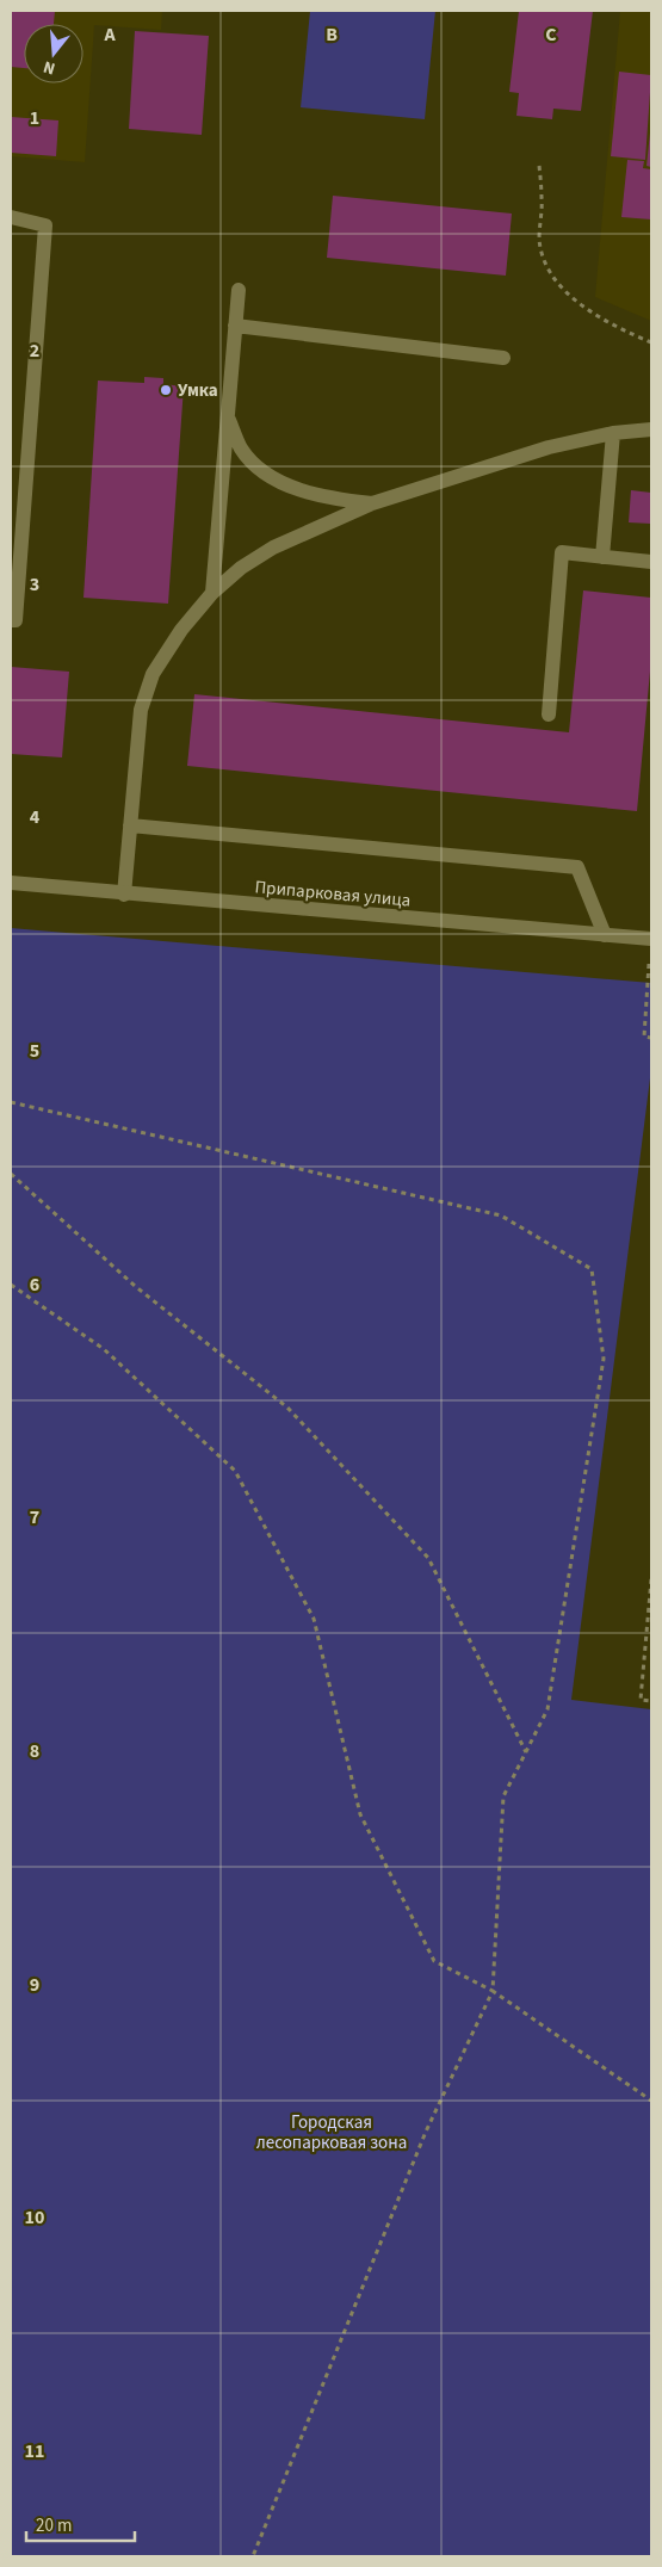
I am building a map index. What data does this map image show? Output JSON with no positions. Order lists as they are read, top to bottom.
{
  "streets": {
    "street": ["Припарковая улица"]
  },
  "parks": ["Городская лесопарковая зона"],
  "places": ["Умка"],
  "scale_bar": "20 m",
  "north": "bottom",
  "grid": {
    "columns": ["A", "B", "C"],
    "rows": [
      "1",
      "2",
      "3",
      "4",
      "5",
      "6",
      "7",
      "8",
      "9",
      "10",
      "11"
    ]
  }
}
